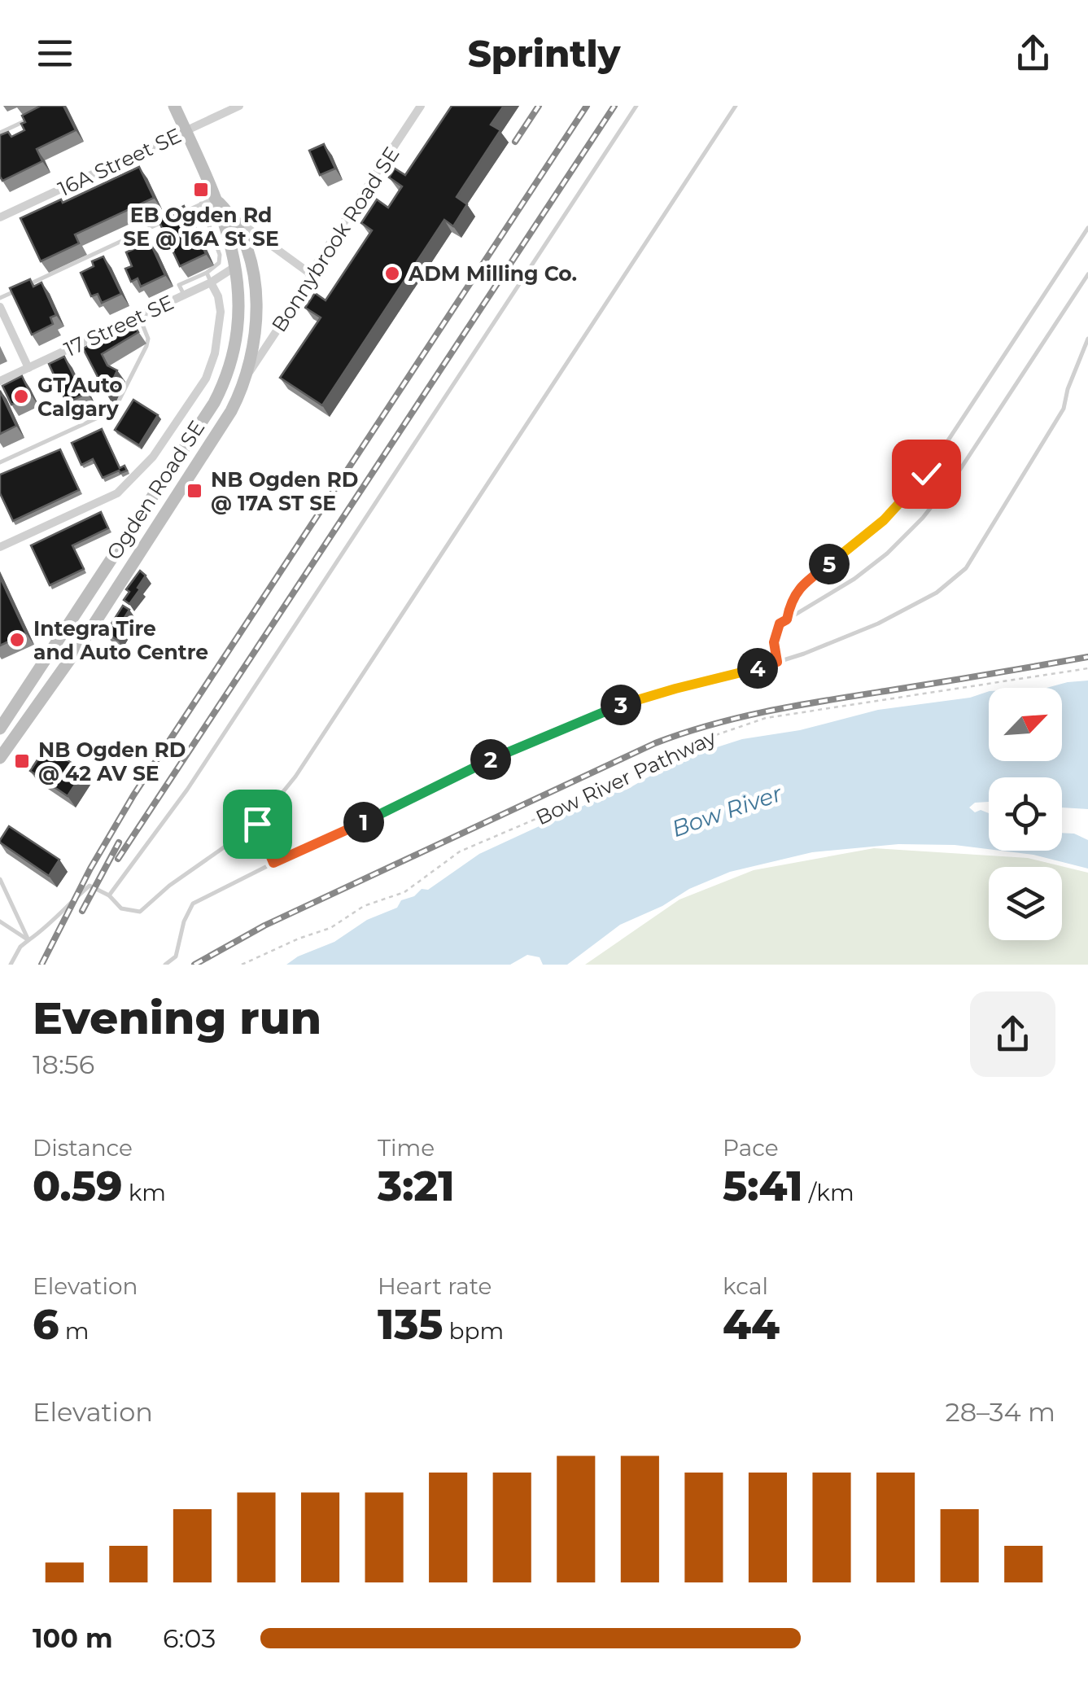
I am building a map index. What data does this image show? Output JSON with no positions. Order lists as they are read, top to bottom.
{
  "streets": {
    "street": [
      "16A Street SE",
      "Bonnybrook Road SE",
      "17 Street SE",
      "Ogden Road SE"
    ],
    "path": ["Bow River Pathway"]
  },
  "crossings": [
    ["16A Street SE", "Ogden Road SE"],
    ["Bonnybrook Road SE", "Ogden Road SE"],
    ["17 Street SE", "Ogden Road SE"]
  ],
  "water": ["Bow River"],
  "places": {
    "transit": ["EB Ogden Rd SE @ 16A St SE", "NB Ogden RD @ 17A ST SE", "NB Ogden RD @ 42 AV SE"],
    "other": ["ADM Milling Co.", "GT Auto Calgary", "Integra Tire and Auto Centre"]
  },
  "north": "top right",
  "page": {
    "header": "Sprintly",
    "pins": [
      "5",
      "4",
      "3",
      "2",
      "1"
    ],
    "heading": ["Evening run", "18:56"],
    "stats": [
      ["Distance", "0.59 km"],
      ["Time", "3:21"],
      ["Pace", "5:41 /km"],
      ["Elevation", "6 m"],
      ["Heart rate", "135 bpm"],
      ["kcal", "44"]
    ],
    "chart": ["Elevation", "28–34 m"],
    "list": [
      {
        "name": "100 m",
        "note": "6:03"
      }
    ]
  }
}
